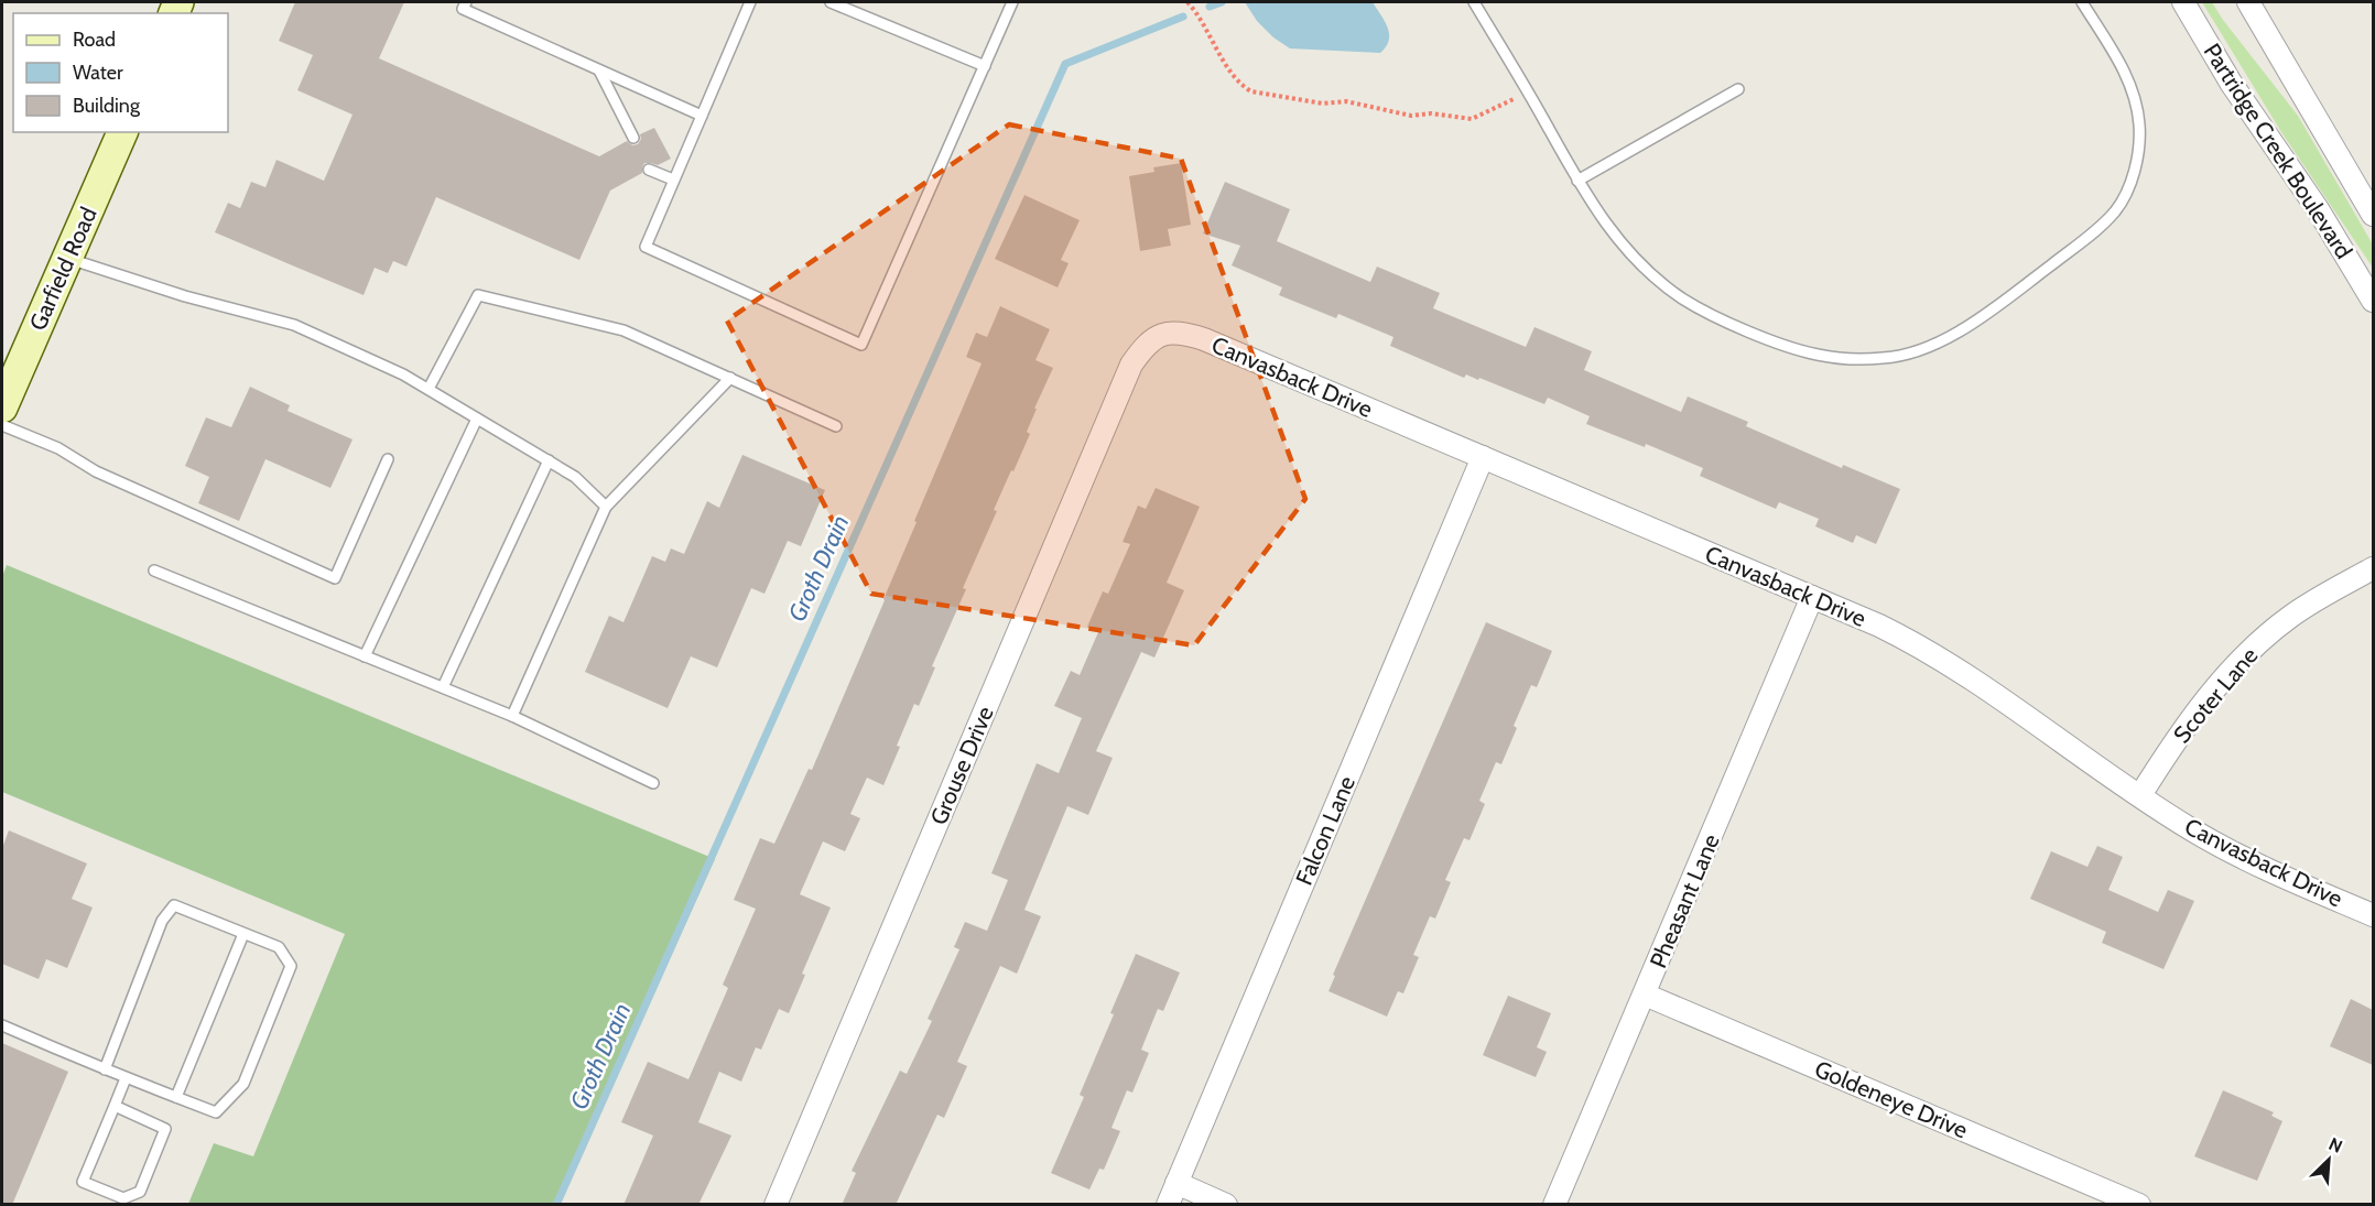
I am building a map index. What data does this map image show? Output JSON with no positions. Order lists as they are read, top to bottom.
{
  "streets": {
    "main road": ["Garfield Road"],
    "street": [
      "Partridge Creek Boulevard",
      "Canvasback Drive",
      "Scoter Lane",
      "Grouse Drive",
      "Falcon Lane",
      "Pheasant Lane",
      "Goldeneye Drive"
    ]
  },
  "crossings": [
    ["Canvasback Drive", "Scoter Lane"],
    ["Canvasback Drive", "Grouse Drive"],
    ["Canvasback Drive", "Falcon Lane"],
    ["Canvasback Drive", "Pheasant Lane"],
    ["Pheasant Lane", "Goldeneye Drive"]
  ],
  "water": ["Groth Drain"],
  "legend": ["Road", "Water", "Building"],
  "north": "top right"
}
